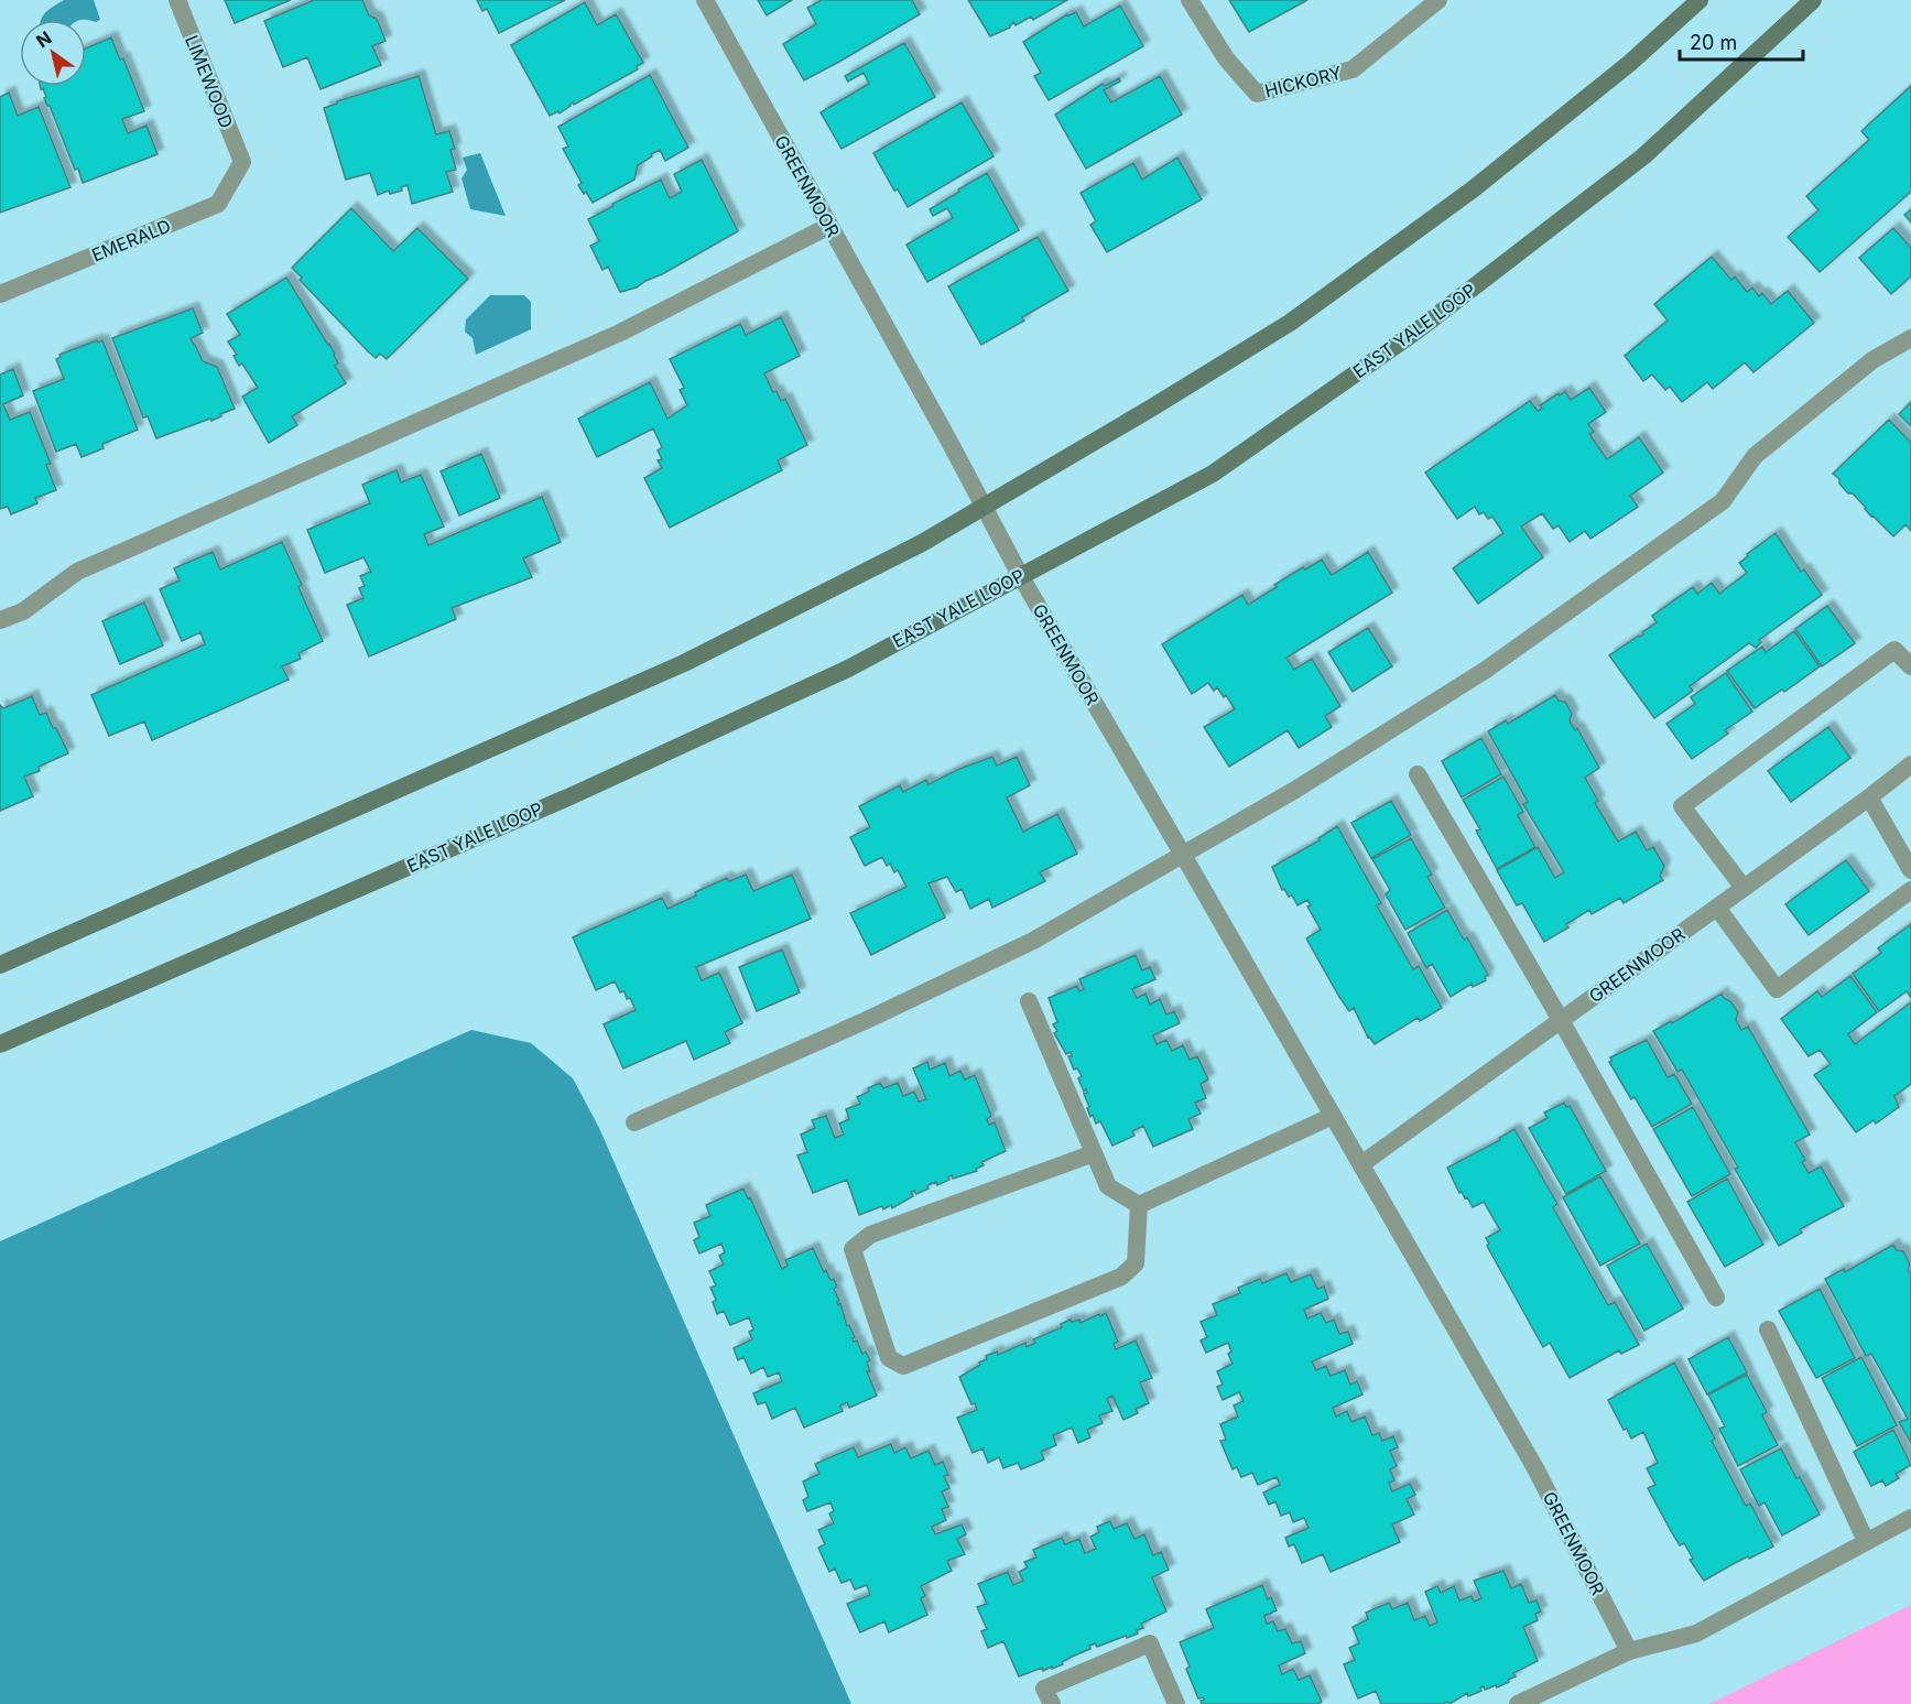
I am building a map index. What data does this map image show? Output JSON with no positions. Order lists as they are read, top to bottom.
{
  "streets": {
    "main road": ["EAST YALE LOOP"],
    "street": [
      "LIMEWOOD",
      "HICKORY",
      "GREENMOOR",
      "EMERALD"
    ]
  },
  "crossings": [
    ["LIMEWOOD", "EMERALD"],
    ["GREENMOOR", "EAST YALE LOOP"]
  ],
  "scale_bar": "20 m",
  "north": "top left"
}
